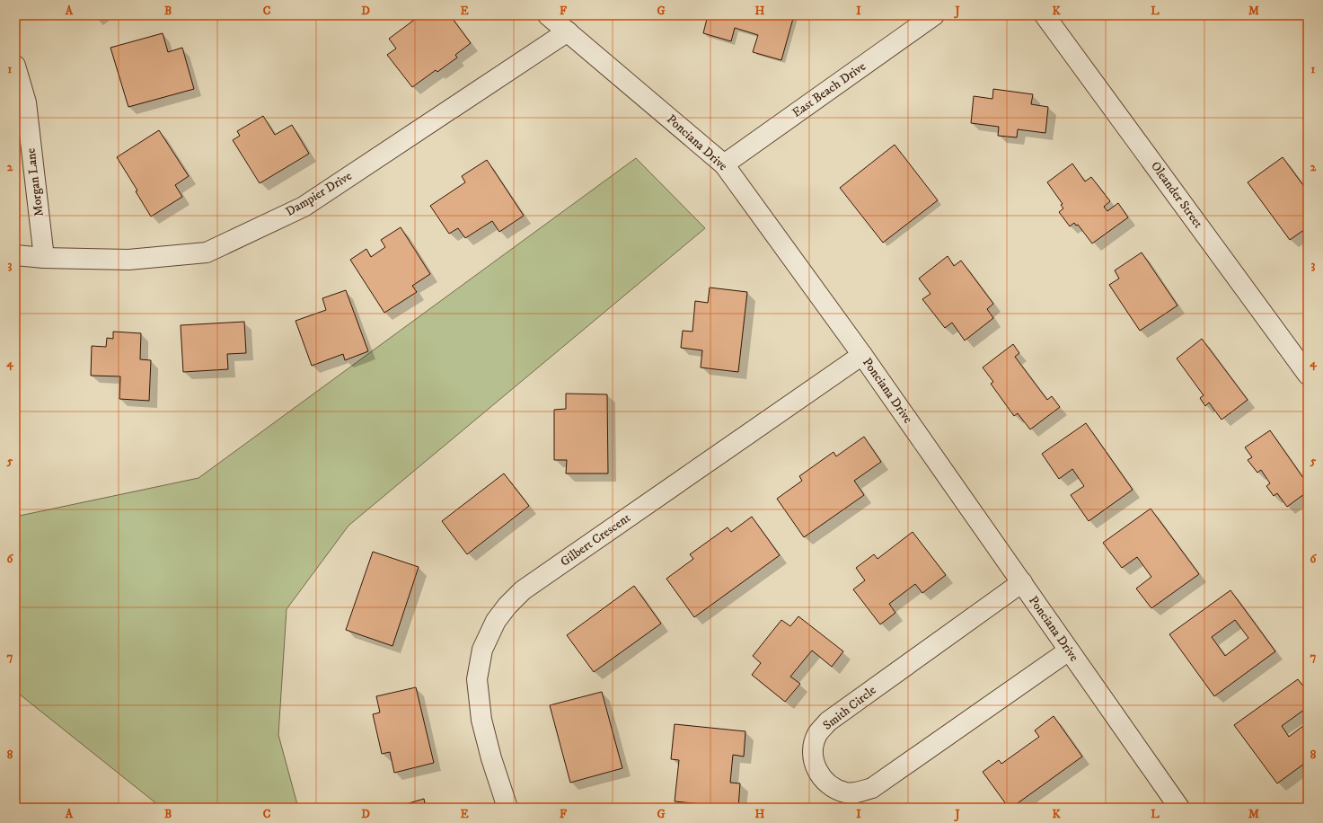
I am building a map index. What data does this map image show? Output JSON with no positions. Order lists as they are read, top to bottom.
{
  "streets": {
    "street": [
      "East Beach Drive",
      "Ponciana Drive",
      "Morgan Lane",
      "Dampier Drive",
      "Oleander Street",
      "Gilbert Crescent",
      "Smith Circle"
    ]
  },
  "crossings": [
    ["East Beach Drive", "Ponciana Drive"],
    ["Ponciana Drive", "Dampier Drive"],
    ["Ponciana Drive", "Gilbert Crescent"],
    ["Ponciana Drive", "Smith Circle"],
    ["Morgan Lane", "Dampier Drive"]
  ],
  "grid": {
    "columns": [
      "A",
      "B",
      "C",
      "D",
      "E",
      "F",
      "G",
      "H",
      "I",
      "J",
      "K",
      "L",
      "M"
    ],
    "rows": [
      "1",
      "2",
      "3",
      "4",
      "5",
      "6",
      "7",
      "8"
    ]
  }
}
